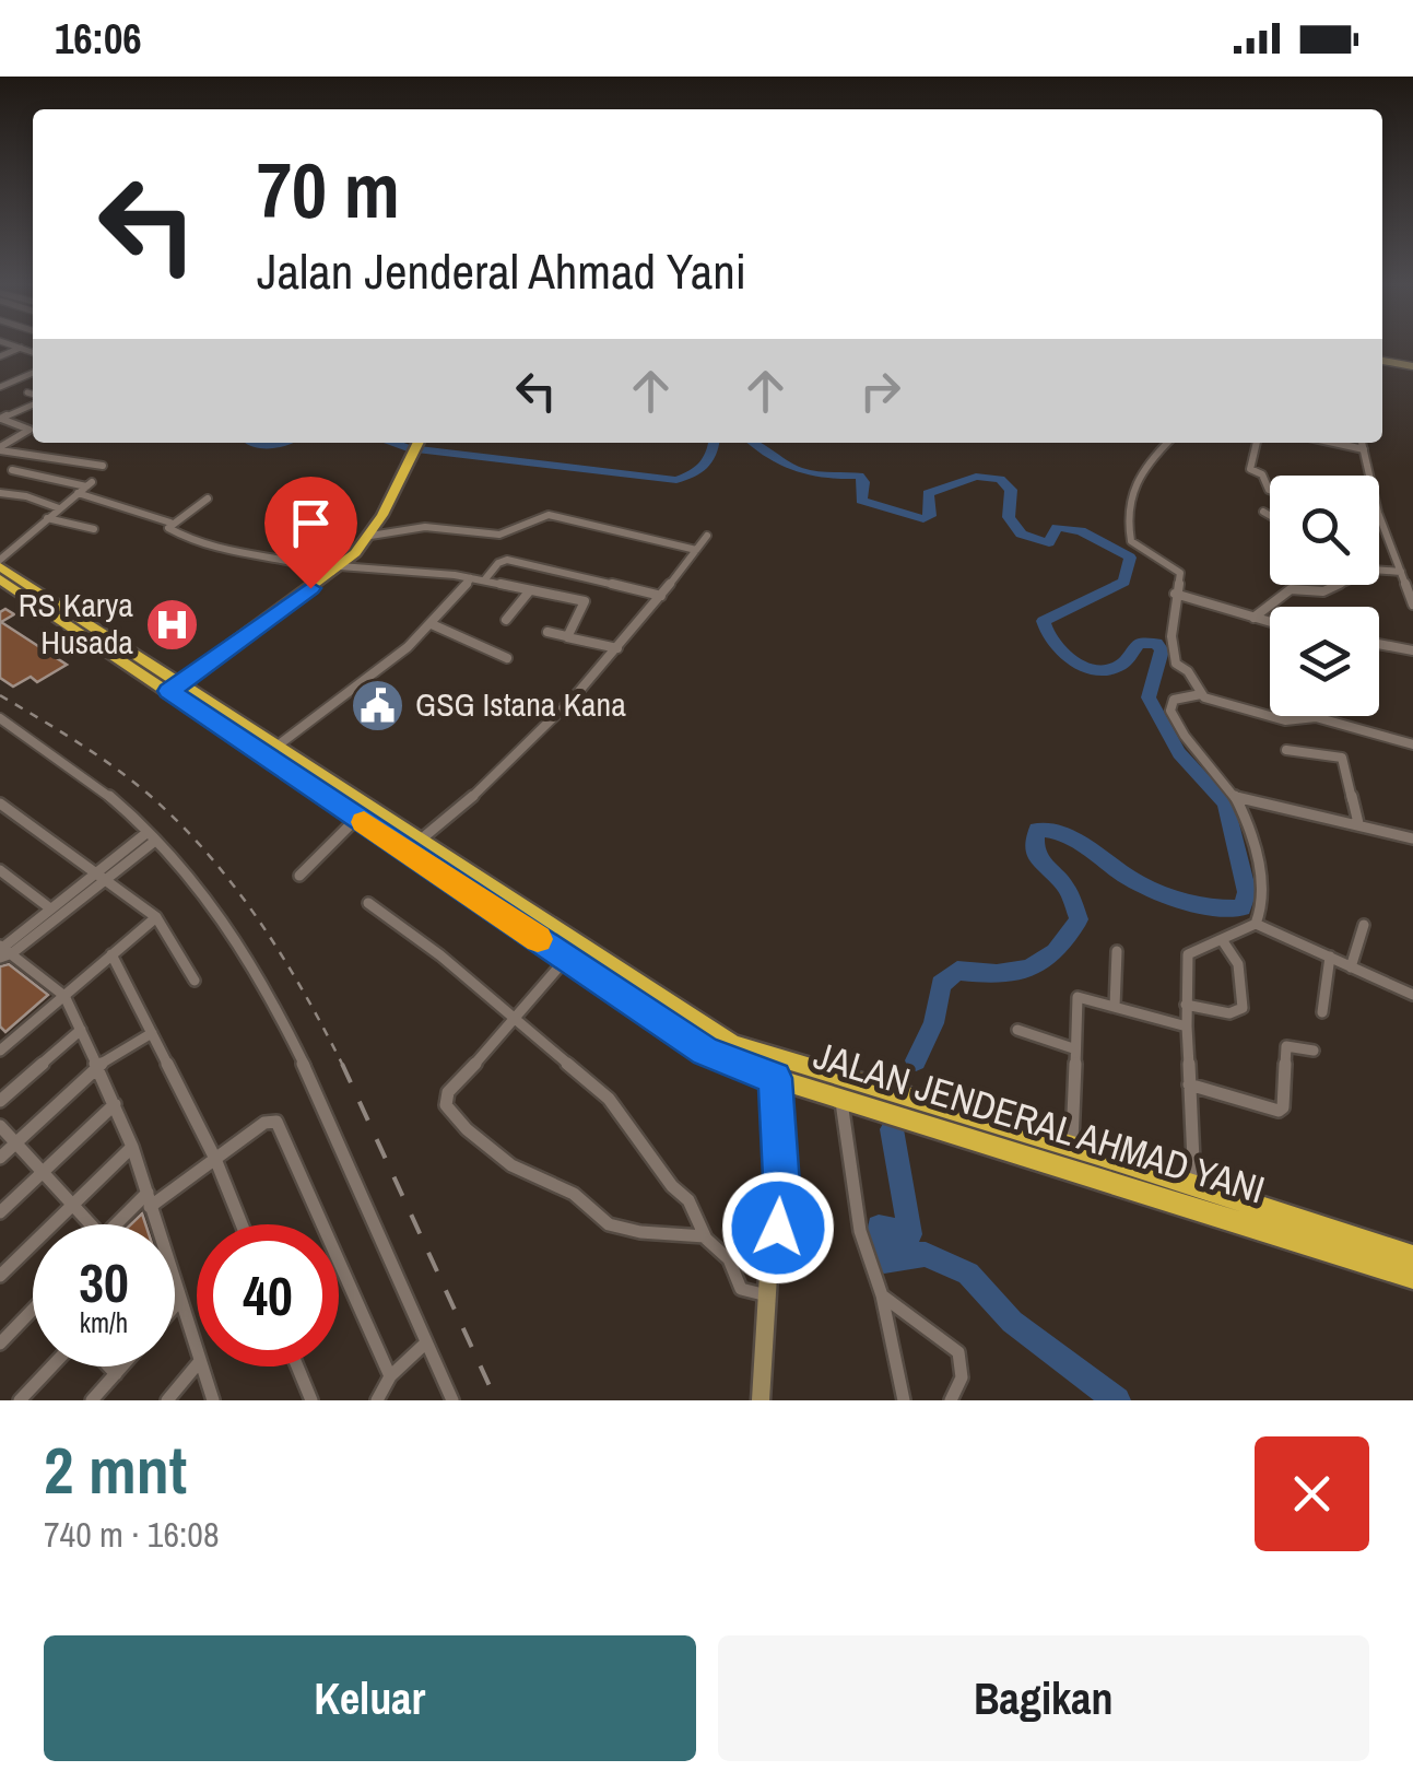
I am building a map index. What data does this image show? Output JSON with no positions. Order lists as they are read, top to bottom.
{
  "streets": {
    "highway": ["JALAN JENDERAL AHMAD YANI"]
  },
  "places": {
    "hospital": ["RS Karya Husada"],
    "public building": ["GSG Istana Kana"]
  },
  "page": {
    "status": "16:06",
    "turn": ["70 m", "Jalan Jenderal Ahmad Yani"],
    "speed": "30 km/h",
    "limit": "40",
    "heading": ["2 mnt", "740 m · 16:08"],
    "buttons": ["Keluar", "Bagikan"]
  }
}
